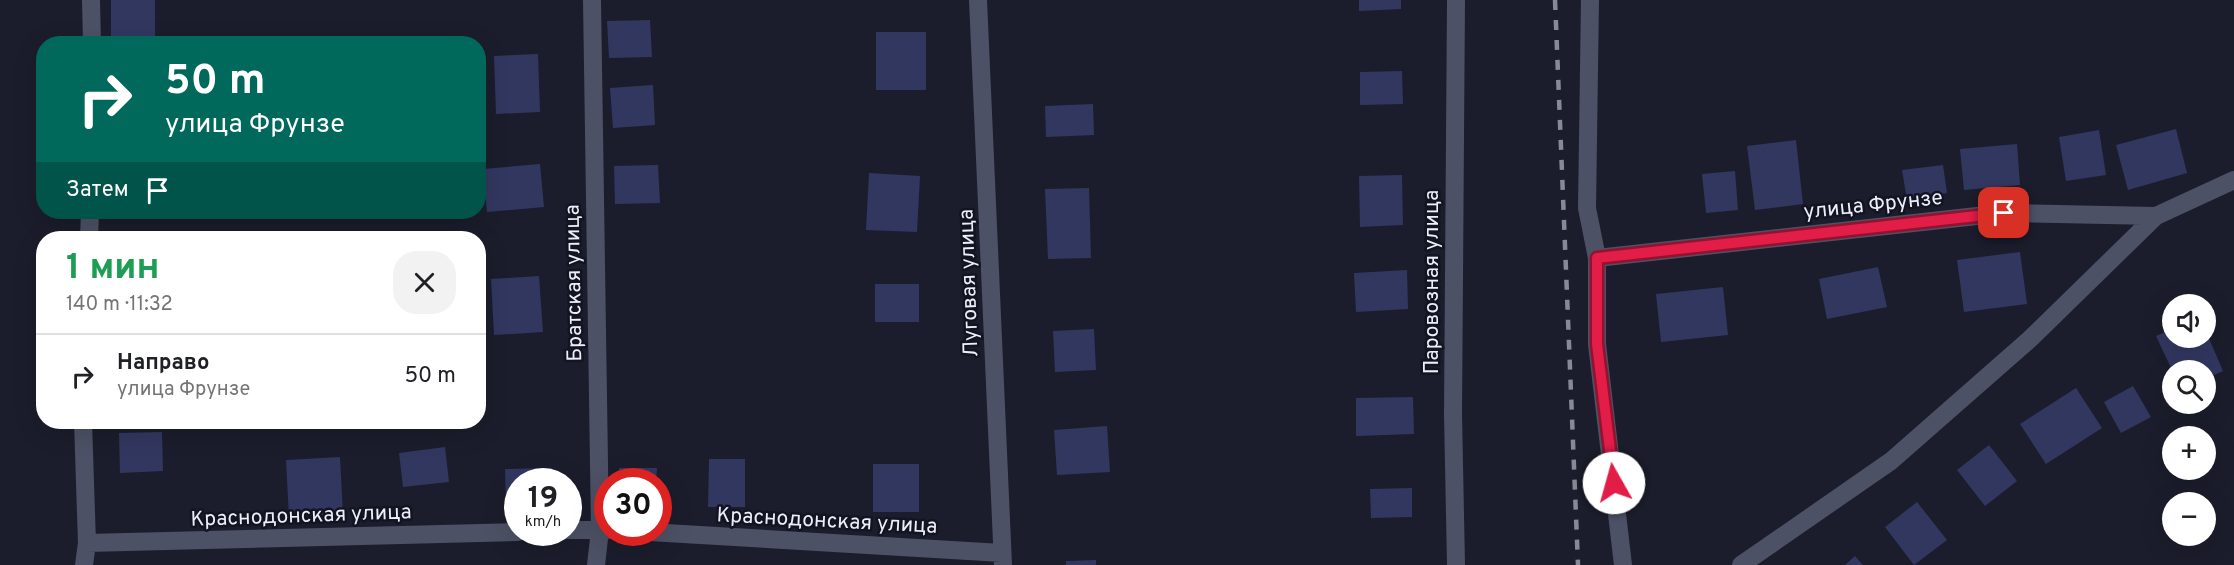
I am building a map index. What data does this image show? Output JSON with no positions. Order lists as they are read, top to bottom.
{
  "streets": {
    "street": [
      "улица Фрунзе",
      "Паровозная улица",
      "Братская улица",
      "Луговая улица",
      "Краснодонская улица"
    ]
  },
  "crossings": [
    ["Луговая улица", "Краснодонская улица"]
  ],
  "page": {
    "turn": ["50 m", "улица Фрунзе"],
    "then": "Затем",
    "heading": ["1 мин", "140 m · 11:32"],
    "map_buttons": ["+", "−"],
    "list": [
      {
        "name": "Направо",
        "note": "улица Фрунзе",
        "value": "50 m"
      }
    ],
    "speed": "19 km/h",
    "limit": "30"
  }
}
